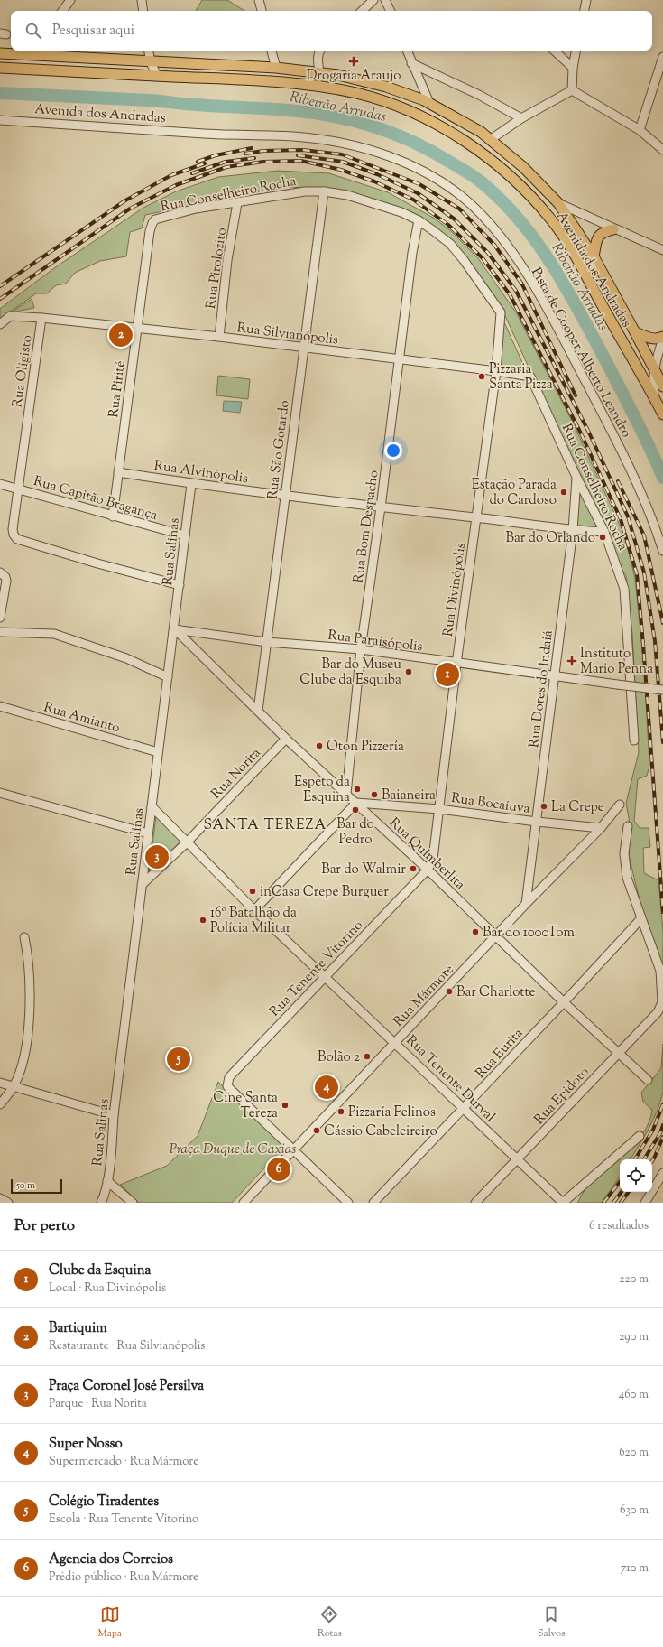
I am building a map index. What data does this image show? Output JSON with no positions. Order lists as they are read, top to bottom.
{
  "streets": {
    "main road": ["Avenida dos Andradas"],
    "street": [
      "Rua Conselheiro Rocha",
      "Rua Pirolozito",
      "Rua Silvianópolis",
      "Pista de Cooper Alberto Leandro",
      "Rua Oligisto",
      "Rua Pirité",
      "Rua São Gotardo",
      "Rua Alvinópolis",
      "Rua Capitão Bragança",
      "Rua Bom Despacho",
      "Rua Salinas",
      "Rua Divinópolis",
      "Rua Paraisópolis",
      "Rua Dores do Indaiá",
      "Rua Amianto",
      "Rua Norita",
      "Rua Bocaíuva",
      "Rua Quimberlita",
      "Rua Tenente Vitorino",
      "Rua Mármore",
      "Rua Eurita",
      "Rua Tenente Durval",
      "Rua Epidoto"
    ]
  },
  "crossings": [
    ["Avenida dos Andradas", "Pista de Cooper Alberto Leandro"],
    ["Rua Conselheiro Rocha", "Rua Pirolozito"],
    ["Rua Conselheiro Rocha", "Rua Silvianópolis"],
    ["Rua Conselheiro Rocha", "Rua Pirité"],
    ["Rua Conselheiro Rocha", "Rua São Gotardo"],
    ["Rua Conselheiro Rocha", "Rua Alvinópolis"],
    ["Rua Conselheiro Rocha", "Rua Bom Despacho"],
    ["Rua Conselheiro Rocha", "Rua Divinópolis"],
    ["Rua Conselheiro Rocha", "Rua Dores do Indaiá"],
    ["Rua Pirolozito", "Rua Silvianópolis"],
    ["Rua Silvianópolis", "Rua Oligisto"],
    ["Rua Silvianópolis", "Rua Pirité"],
    ["Rua Silvianópolis", "Rua São Gotardo"],
    ["Rua Silvianópolis", "Rua Bom Despacho"],
    ["Rua Silvianópolis", "Rua Divinópolis"],
    ["Rua Oligisto", "Rua Capitão Bragança"],
    ["Rua Oligisto", "Rua Salinas"],
    ["Rua Pirité", "Rua Alvinópolis"],
    ["Rua Pirité", "Rua Capitão Bragança"],
    ["Rua São Gotardo", "Rua Alvinópolis"],
    ["Rua São Gotardo", "Rua Paraisópolis"],
    ["Rua São Gotardo", "Rua Quimberlita"],
    ["Rua Alvinópolis", "Rua Bom Despacho"],
    ["Rua Alvinópolis", "Rua Salinas"],
    ["Rua Alvinópolis", "Rua Divinópolis"],
    ["Rua Alvinópolis", "Rua Dores do Indaiá"],
    ["Rua Capitão Bragança", "Rua Salinas"],
    ["Rua Bom Despacho", "Rua Paraisópolis"],
    ["Rua Bom Despacho", "Rua Quimberlita"],
    ["Rua Salinas", "Rua Paraisópolis"],
    ["Rua Salinas", "Rua Amianto"],
    ["Rua Salinas", "Rua Norita"],
    ["Rua Salinas", "Rua Quimberlita"],
    ["Rua Salinas", "Rua Tenente Durval"],
    ["Rua Divinópolis", "Rua Paraisópolis"],
    ["Rua Divinópolis", "Rua Bocaíuva"],
    ["Rua Divinópolis", "Rua Quimberlita"],
    ["Rua Divinópolis", "Rua Tenente Vitorino"],
    ["Rua Paraisópolis", "Rua Dores do Indaiá"],
    ["Rua Paraisópolis", "Rua Quimberlita"],
    ["Rua Dores do Indaiá", "Rua Bocaíuva"],
    ["Rua Dores do Indaiá", "Rua Mármore"],
    ["Rua Norita", "Rua Quimberlita"],
    ["Rua Norita", "Rua Tenente Durval"],
    ["Rua Bocaíuva", "Rua Quimberlita"],
    ["Rua Bocaíuva", "Rua Mármore"],
    ["Rua Quimberlita", "Rua Tenente Vitorino"],
    ["Rua Quimberlita", "Rua Mármore"],
    ["Rua Quimberlita", "Rua Eurita"],
    ["Rua Quimberlita", "Rua Epidoto"],
    ["Rua Tenente Vitorino", "Rua Mármore"],
    ["Rua Tenente Vitorino", "Rua Tenente Durval"],
    ["Rua Mármore", "Rua Tenente Durval"],
    ["Rua Eurita", "Rua Tenente Durval"],
    ["Rua Tenente Durval", "Rua Epidoto"]
  ],
  "districts": ["SANTA TEREZA"],
  "water": ["Ribeirão Arrudas"],
  "parks": ["Praça Duque de Caxias"],
  "places": {
    "health": ["Drogaria Araujo", "Instituto Mario Penna"],
    "other": [
      "Pizzaria Santa Pizza",
      "Estação Parada do Cardoso",
      "Bar do Orlando",
      "Bar do Museu Clube da Esquiba",
      "Oton Pizzería",
      "Espeto da Esquina",
      "Baianeira",
      "La Crepe",
      "Bar do Pedro",
      "Bar do Walmir",
      "inCasa Crepe Burguer",
      "16º Batalhão da Polícia Militar",
      "Bar do 1000Tom",
      "Bar Charlotte",
      "Bolão 2",
      "Cine Santa Tereza",
      "Pizzaría Felinos",
      "Cássio Cabeleireiro"
    ]
  },
  "scale_bar": "50 m",
  "page": {
    "search": "Pesquisar aqui",
    "pins": [
      "2",
      "1",
      "3",
      "5",
      "4",
      "6"
    ],
    "scale": "50 m",
    "heading": ["Por perto", "6 resultados"],
    "list": [
      {
        "mark": "1",
        "name": "Clube da Esquina",
        "note": "Local · Rua Divinópolis",
        "value": "220 m"
      },
      {
        "mark": "2",
        "name": "Bartiquim",
        "note": "Restaurante · Rua Silvianópolis",
        "value": "290 m"
      },
      {
        "mark": "3",
        "name": "Praça Coronel José Persilva",
        "note": "Parque · Rua Norita",
        "value": "460 m"
      },
      {
        "mark": "4",
        "name": "Super Nosso",
        "note": "Supermercado · Rua Mármore",
        "value": "620 m"
      },
      {
        "mark": "5",
        "name": "Colégio Tiradentes",
        "note": "Escola · Rua Tenente Vitorino",
        "value": "630 m"
      },
      {
        "mark": "6",
        "name": "Agencia dos Correios",
        "note": "Prédio público · Rua Mármore",
        "value": "710 m"
      }
    ],
    "nav": ["Mapa", "Rotas", "Salvos"]
  }
}
